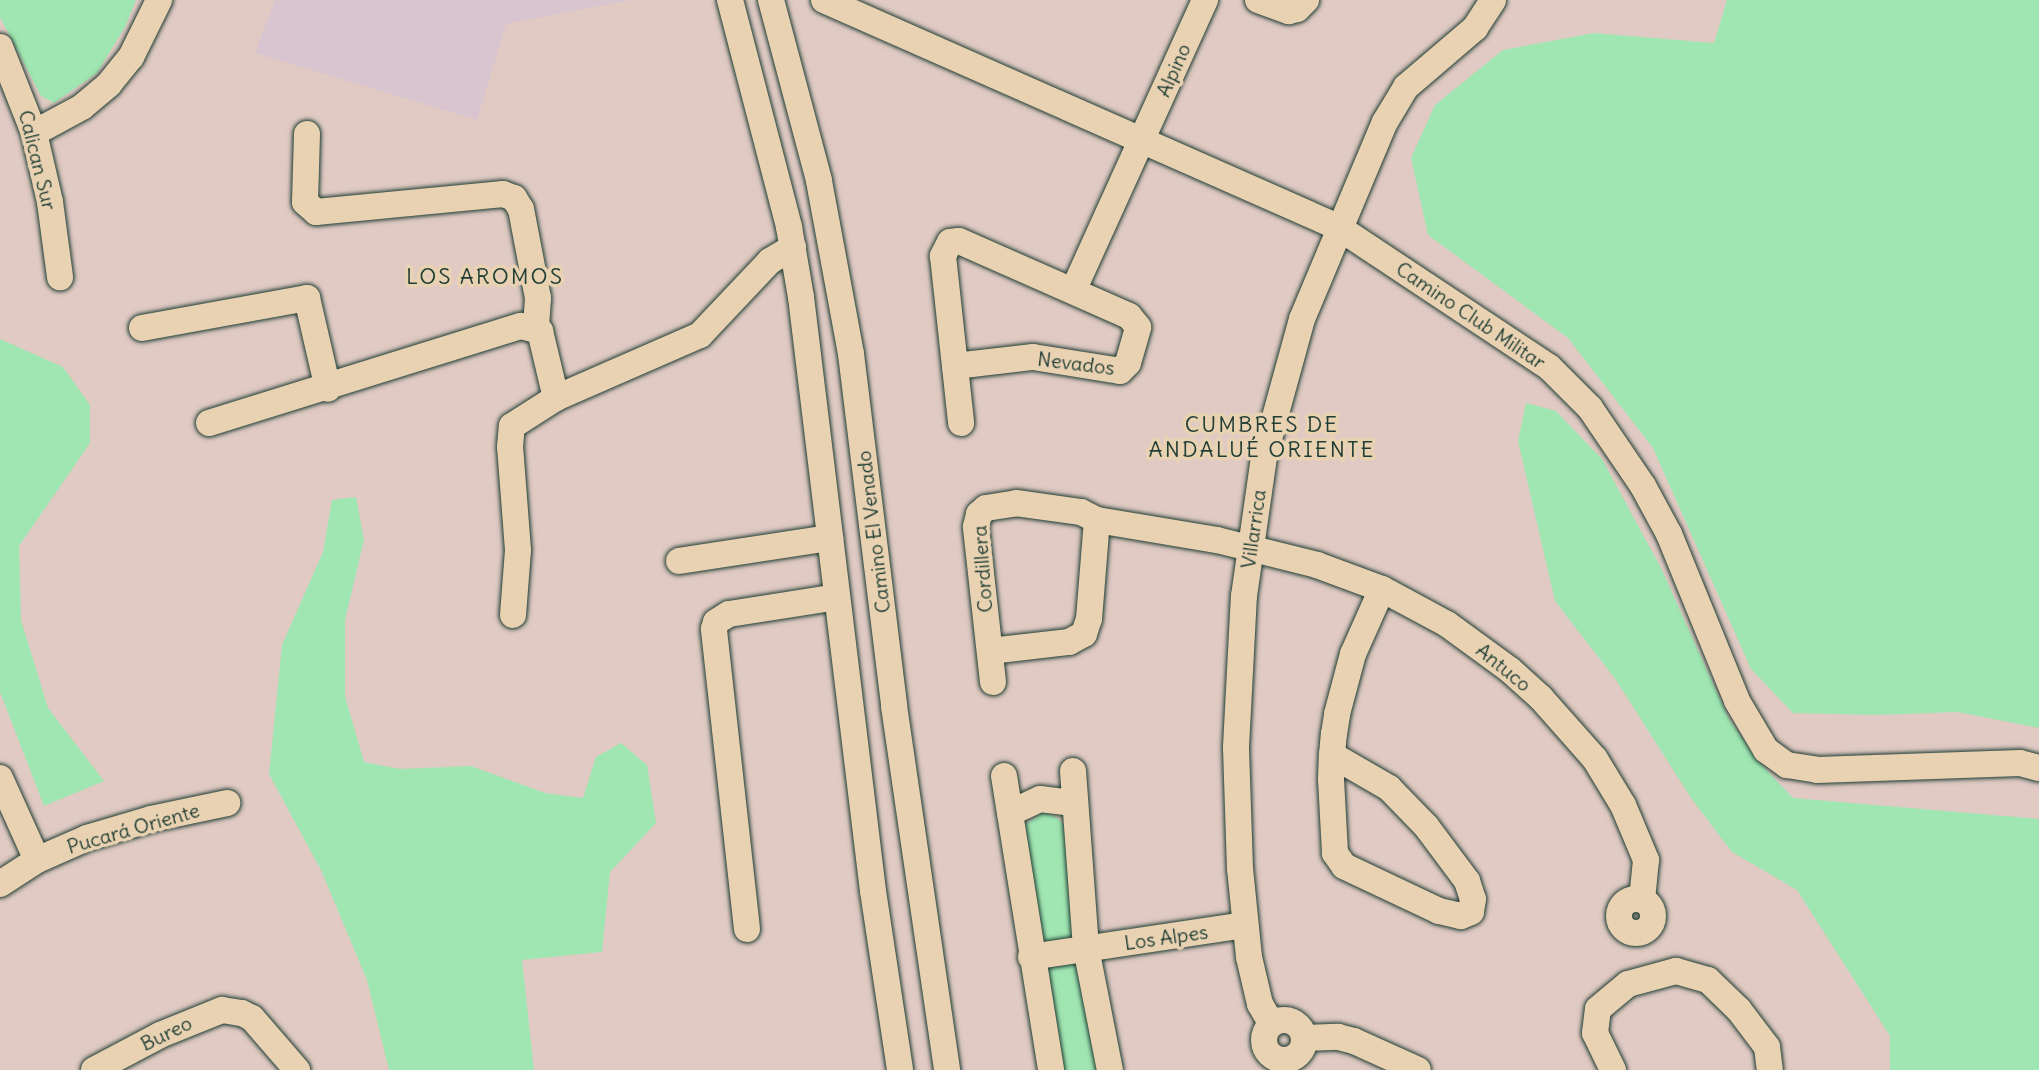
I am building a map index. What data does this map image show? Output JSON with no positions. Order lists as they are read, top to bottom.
{
  "streets": {
    "street": [
      "Alpino",
      "Calican Sur",
      "Camino Club Militar",
      "Nevados",
      "Villarrica",
      "Camino El Venado",
      "Cordillera",
      "Antuco",
      "Pucará Oriente",
      "Los Alpes",
      "Bureo"
    ]
  },
  "crossings": [
    ["Alpino", "Camino Club Militar"],
    ["Camino Club Militar", "Villarrica"],
    ["Villarrica", "Cordillera"],
    ["Villarrica", "Antuco"],
    ["Villarrica", "Los Alpes"],
    ["Cordillera", "Antuco"]
  ],
  "districts": ["LOS AROMOS", "CUMBRES DE ANDALUÉ ORIENTE"]
}
